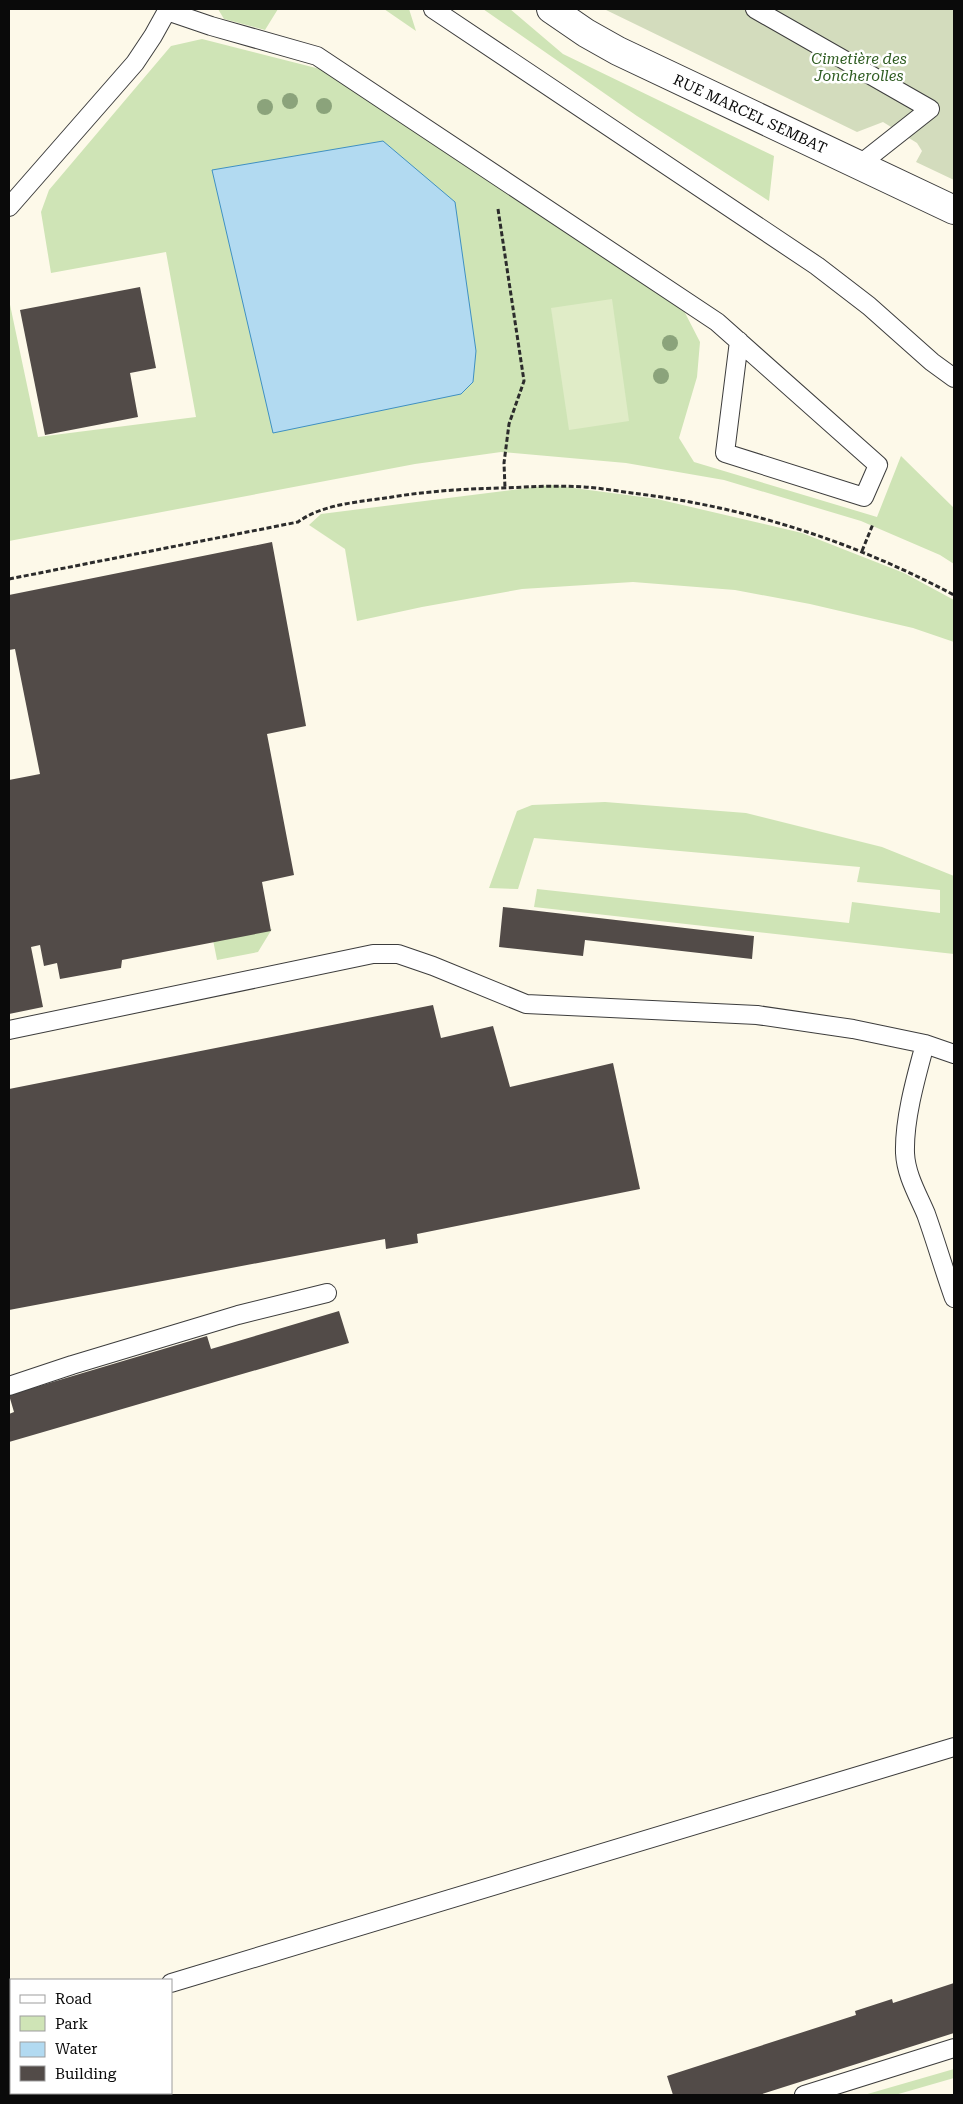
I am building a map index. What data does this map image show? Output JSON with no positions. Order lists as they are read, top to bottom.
{
  "streets": {
    "street": ["RUE MARCEL SEMBAT"]
  },
  "parks": ["Cimetière des Joncherolles"],
  "legend": [
    "Road",
    "Park",
    "Water",
    "Building"
  ]
}
